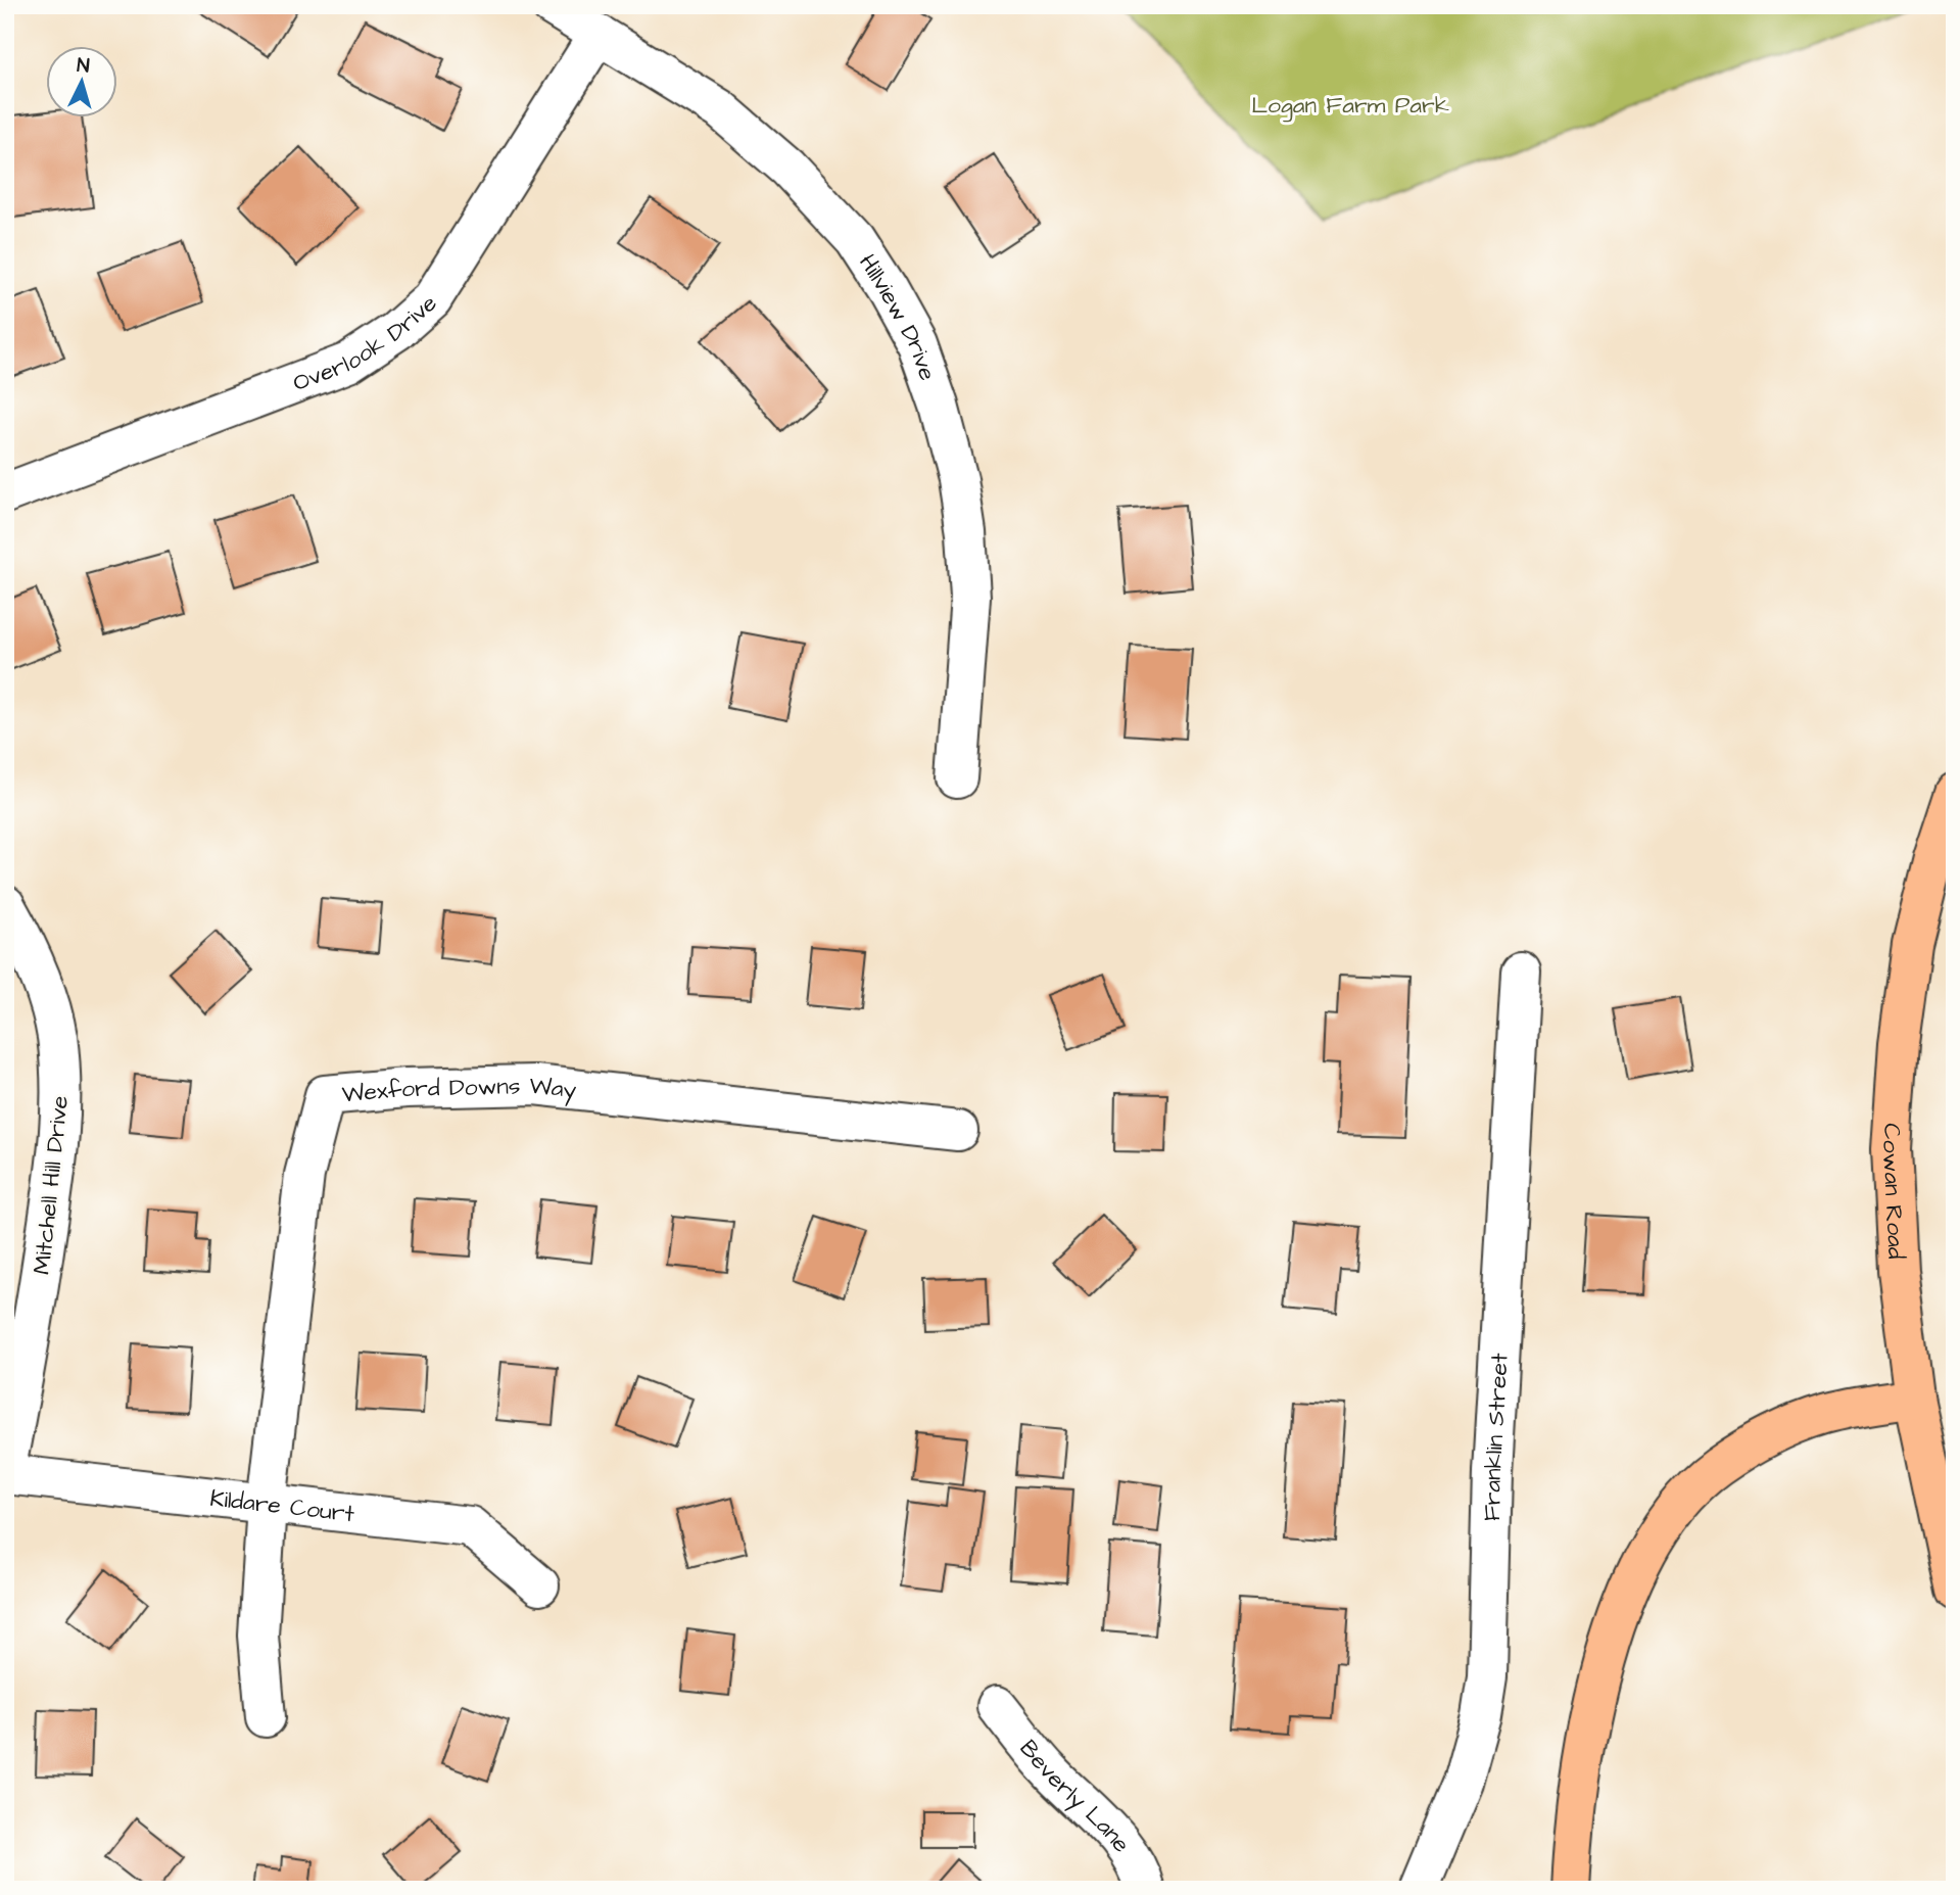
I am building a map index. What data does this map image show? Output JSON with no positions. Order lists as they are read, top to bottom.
{
  "streets": {
    "main road": ["Cowan Road"],
    "street": [
      "Hillview Drive",
      "Overlook Drive",
      "Wexford Downs Way",
      "Mitchell Hill Drive",
      "Franklin Street",
      "Kildare Court",
      "Beverly Lane"
    ]
  },
  "crossings": [
    ["Hillview Drive", "Overlook Drive"],
    ["Wexford Downs Way", "Kildare Court"],
    ["Mitchell Hill Drive", "Kildare Court"]
  ],
  "parks": ["Logan Farm Park"],
  "north": "top"
}
